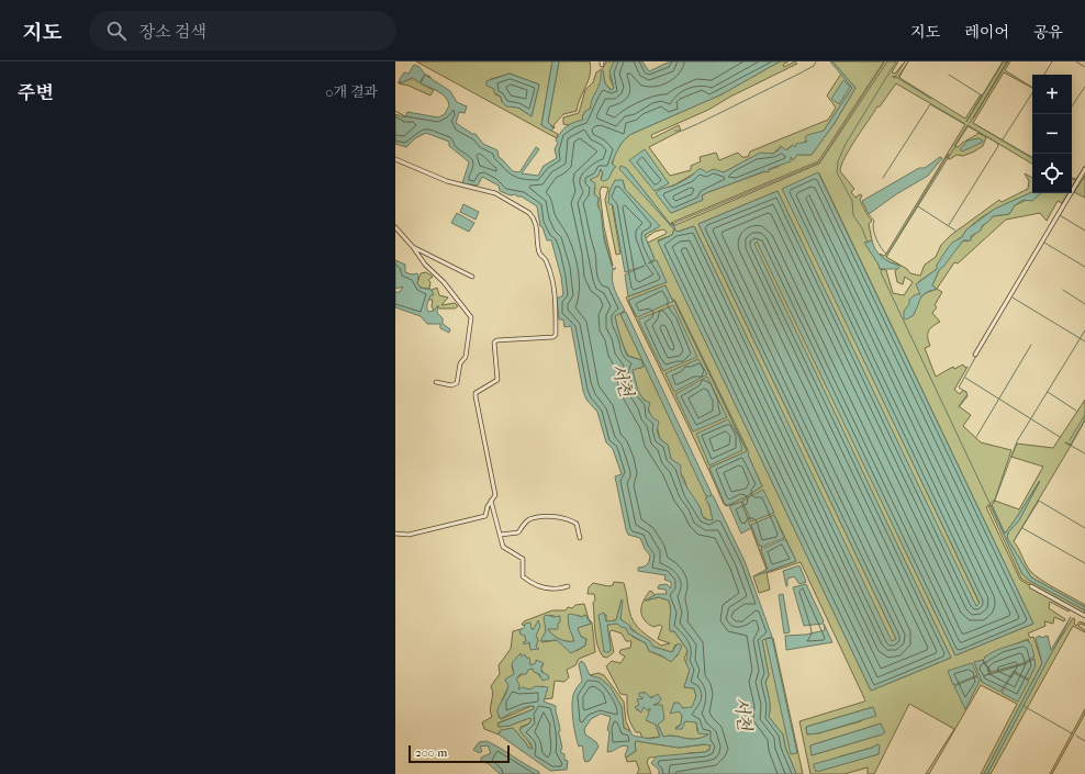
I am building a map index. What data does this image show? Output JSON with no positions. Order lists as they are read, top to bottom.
{
  "water": ["서천"],
  "scale_bar": "200 m",
  "page": {
    "header": "지도",
    "search": "장소 검색",
    "nav": ["지도", "레이어", "공유"],
    "heading": ["주변", "0개 결과"],
    "map_buttons": ["+", "−"],
    "scale": "200 m"
  }
}
